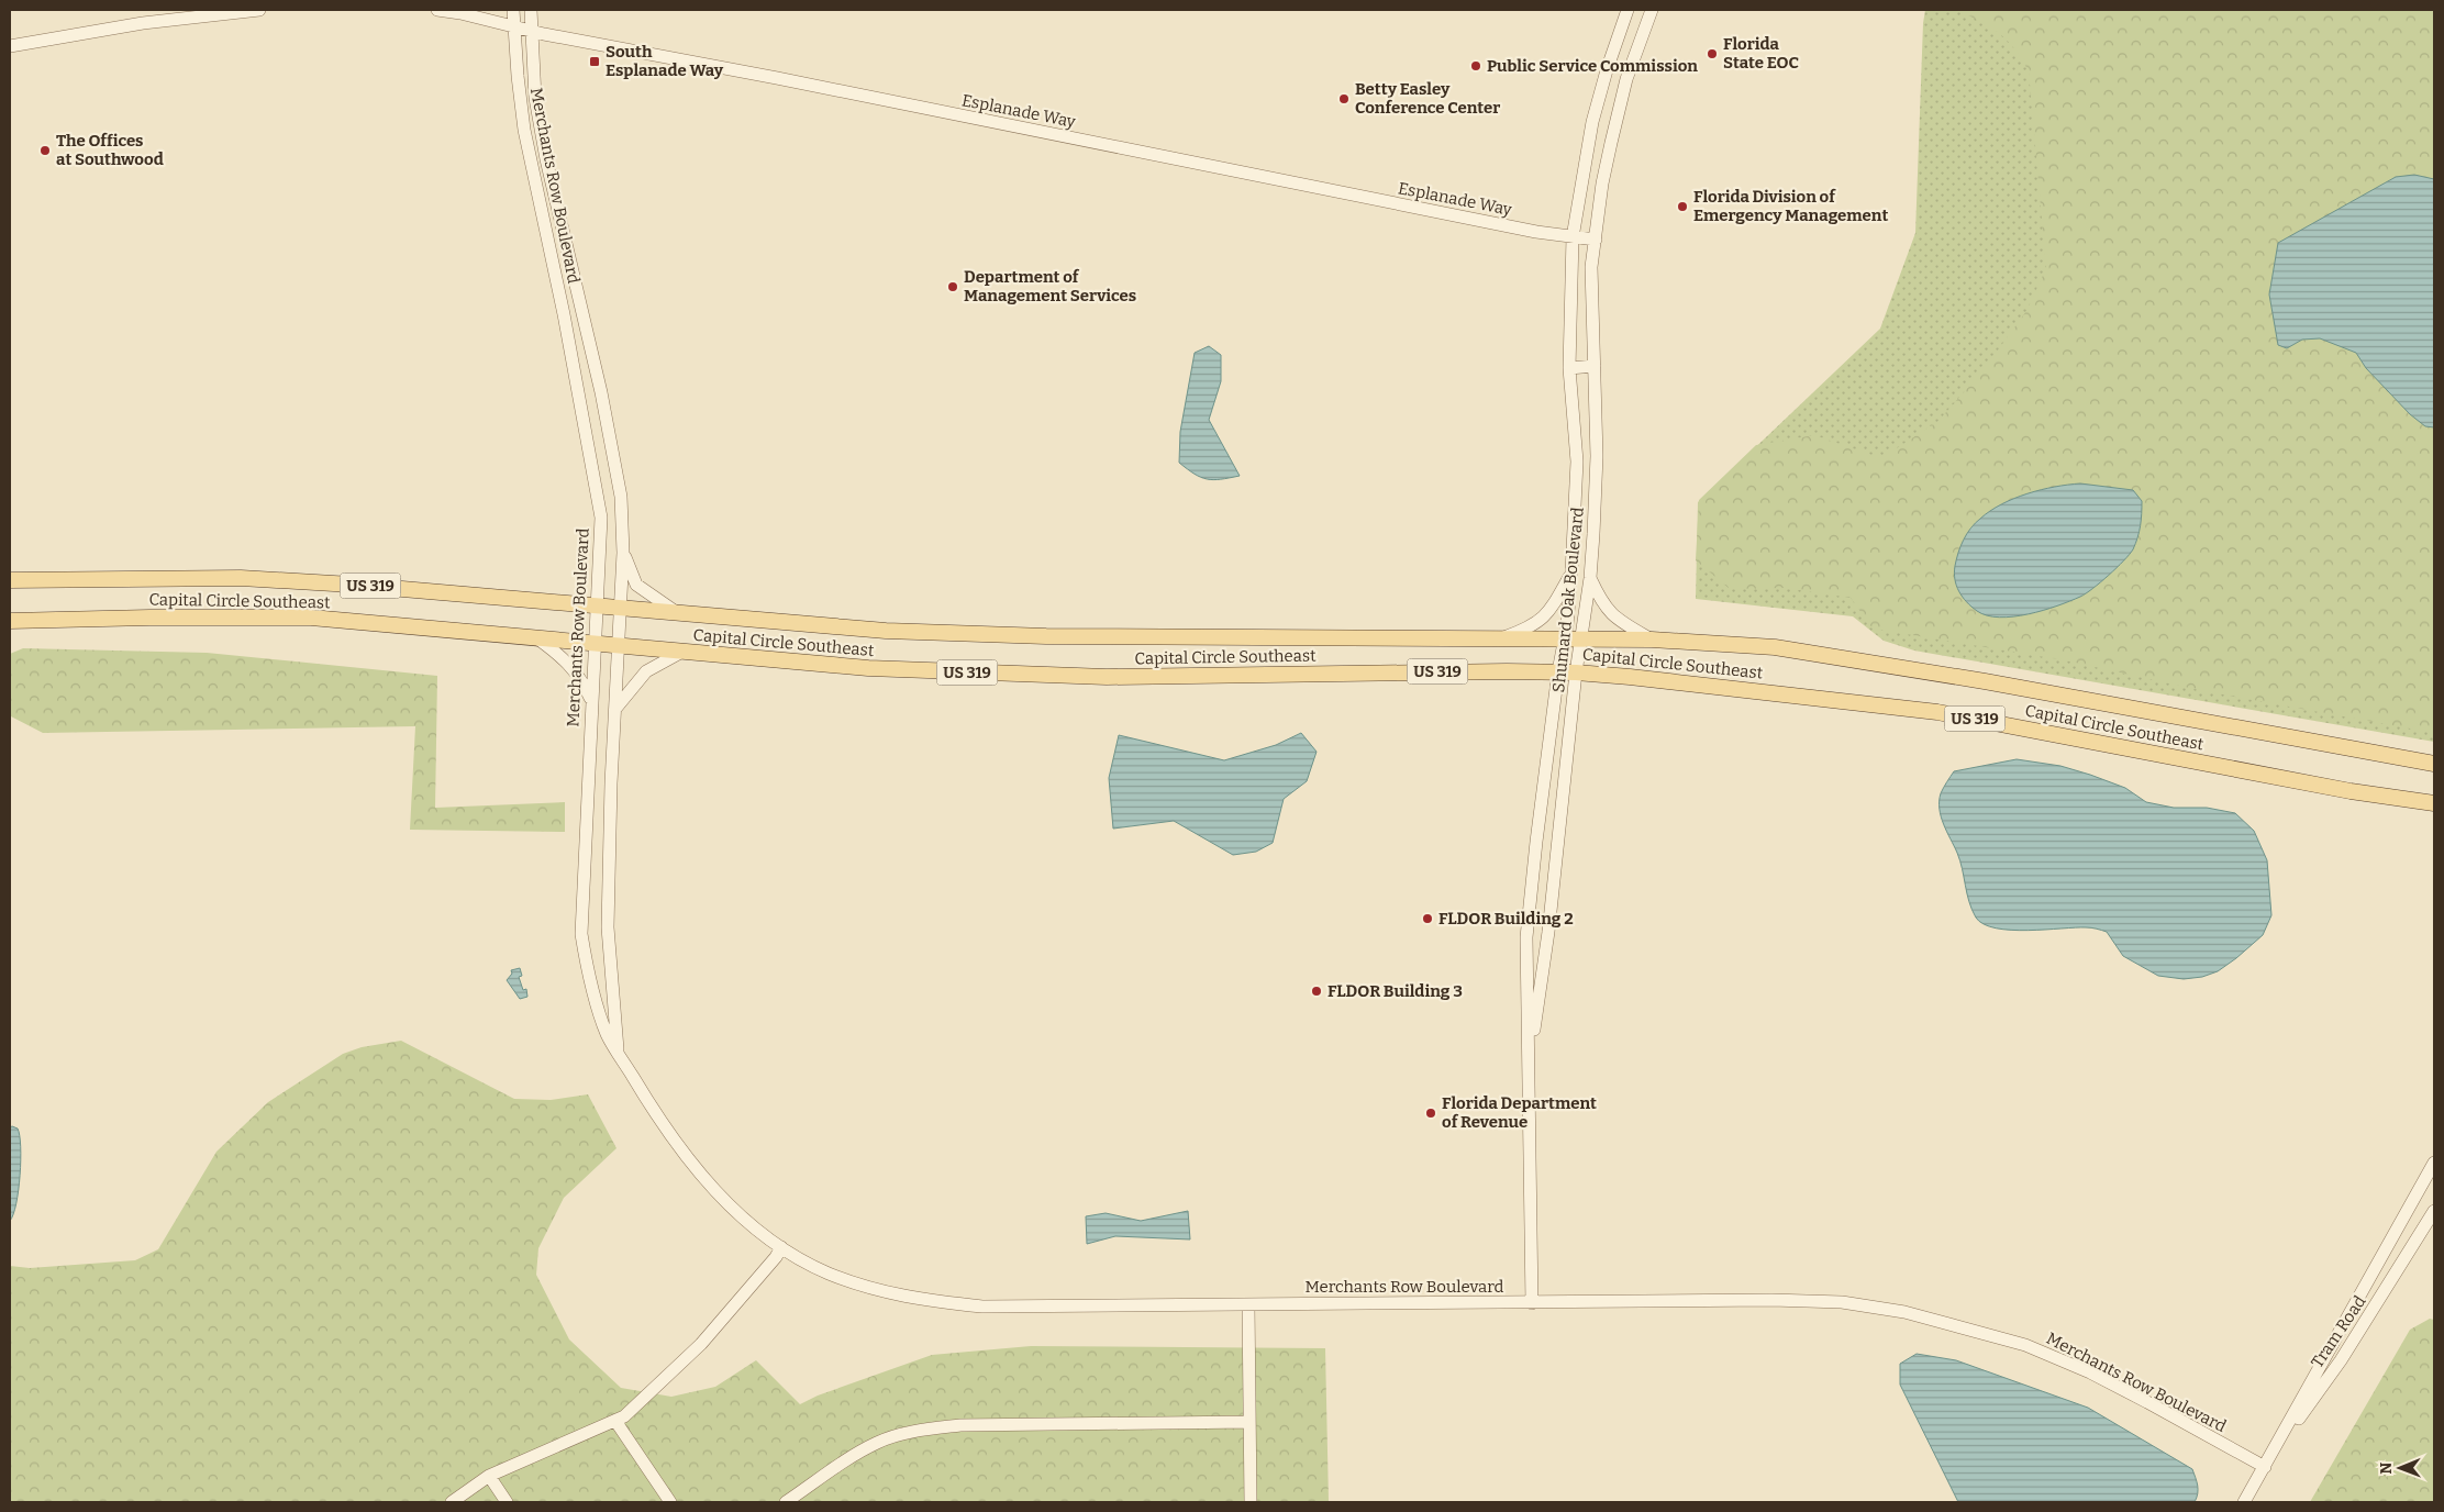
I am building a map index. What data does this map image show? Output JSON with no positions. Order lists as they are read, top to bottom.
{
  "streets": {
    "main road": ["US 319", "Capital Circle Southeast"],
    "street": [
      "Esplanade Way",
      "Merchants Row Boulevard",
      "Shumard Oak Boulevard",
      "Tram Road"
    ]
  },
  "crossings": [
    ["Esplanade Way", "Merchants Row Boulevard"],
    ["Esplanade Way", "Shumard Oak Boulevard"],
    ["Merchants Row Boulevard", "Shumard Oak Boulevard"],
    ["Merchants Row Boulevard", "Capital Circle Southeast"],
    ["Merchants Row Boulevard", "Tram Road"],
    ["Shumard Oak Boulevard", "Capital Circle Southeast"]
  ],
  "places": {
    "other": [
      "Florida State EOC",
      "Public Service Commission",
      "Betty Easley Conference Center",
      "The Offices at Southwood",
      "Florida Division of Emergency Management",
      "Department of Management Services",
      "FLDOR Building 2",
      "FLDOR Building 3",
      "Florida Department of Revenue"
    ],
    "transit": ["South Esplanade Way"]
  },
  "north": "left"
}
